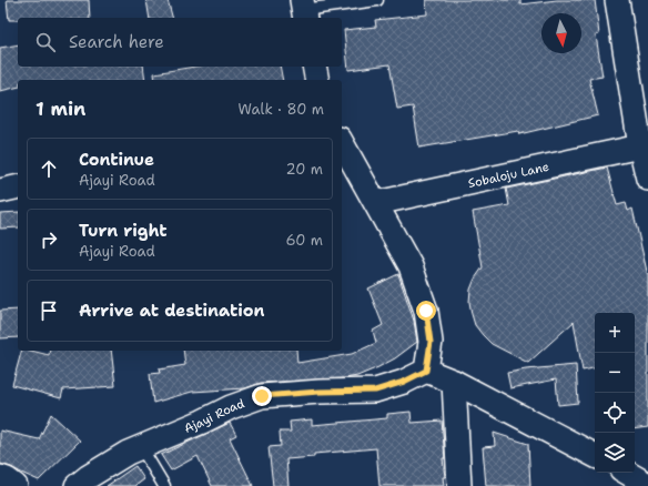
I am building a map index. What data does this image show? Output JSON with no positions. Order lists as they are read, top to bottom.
{
  "streets": {
    "street": ["Sobaloju Lane", "Ajayi Road"]
  },
  "north": "bottom",
  "page": {
    "search": "Search here",
    "heading": ["1 min", "Walk · 80 m"],
    "list": [
      ["Continue", "Ajayi Road", "20 m"],
      ["Turn right", "Ajayi Road", "60 m"],
      "Arrive at destination"
    ],
    "map_buttons": ["+", "−"]
  }
}
